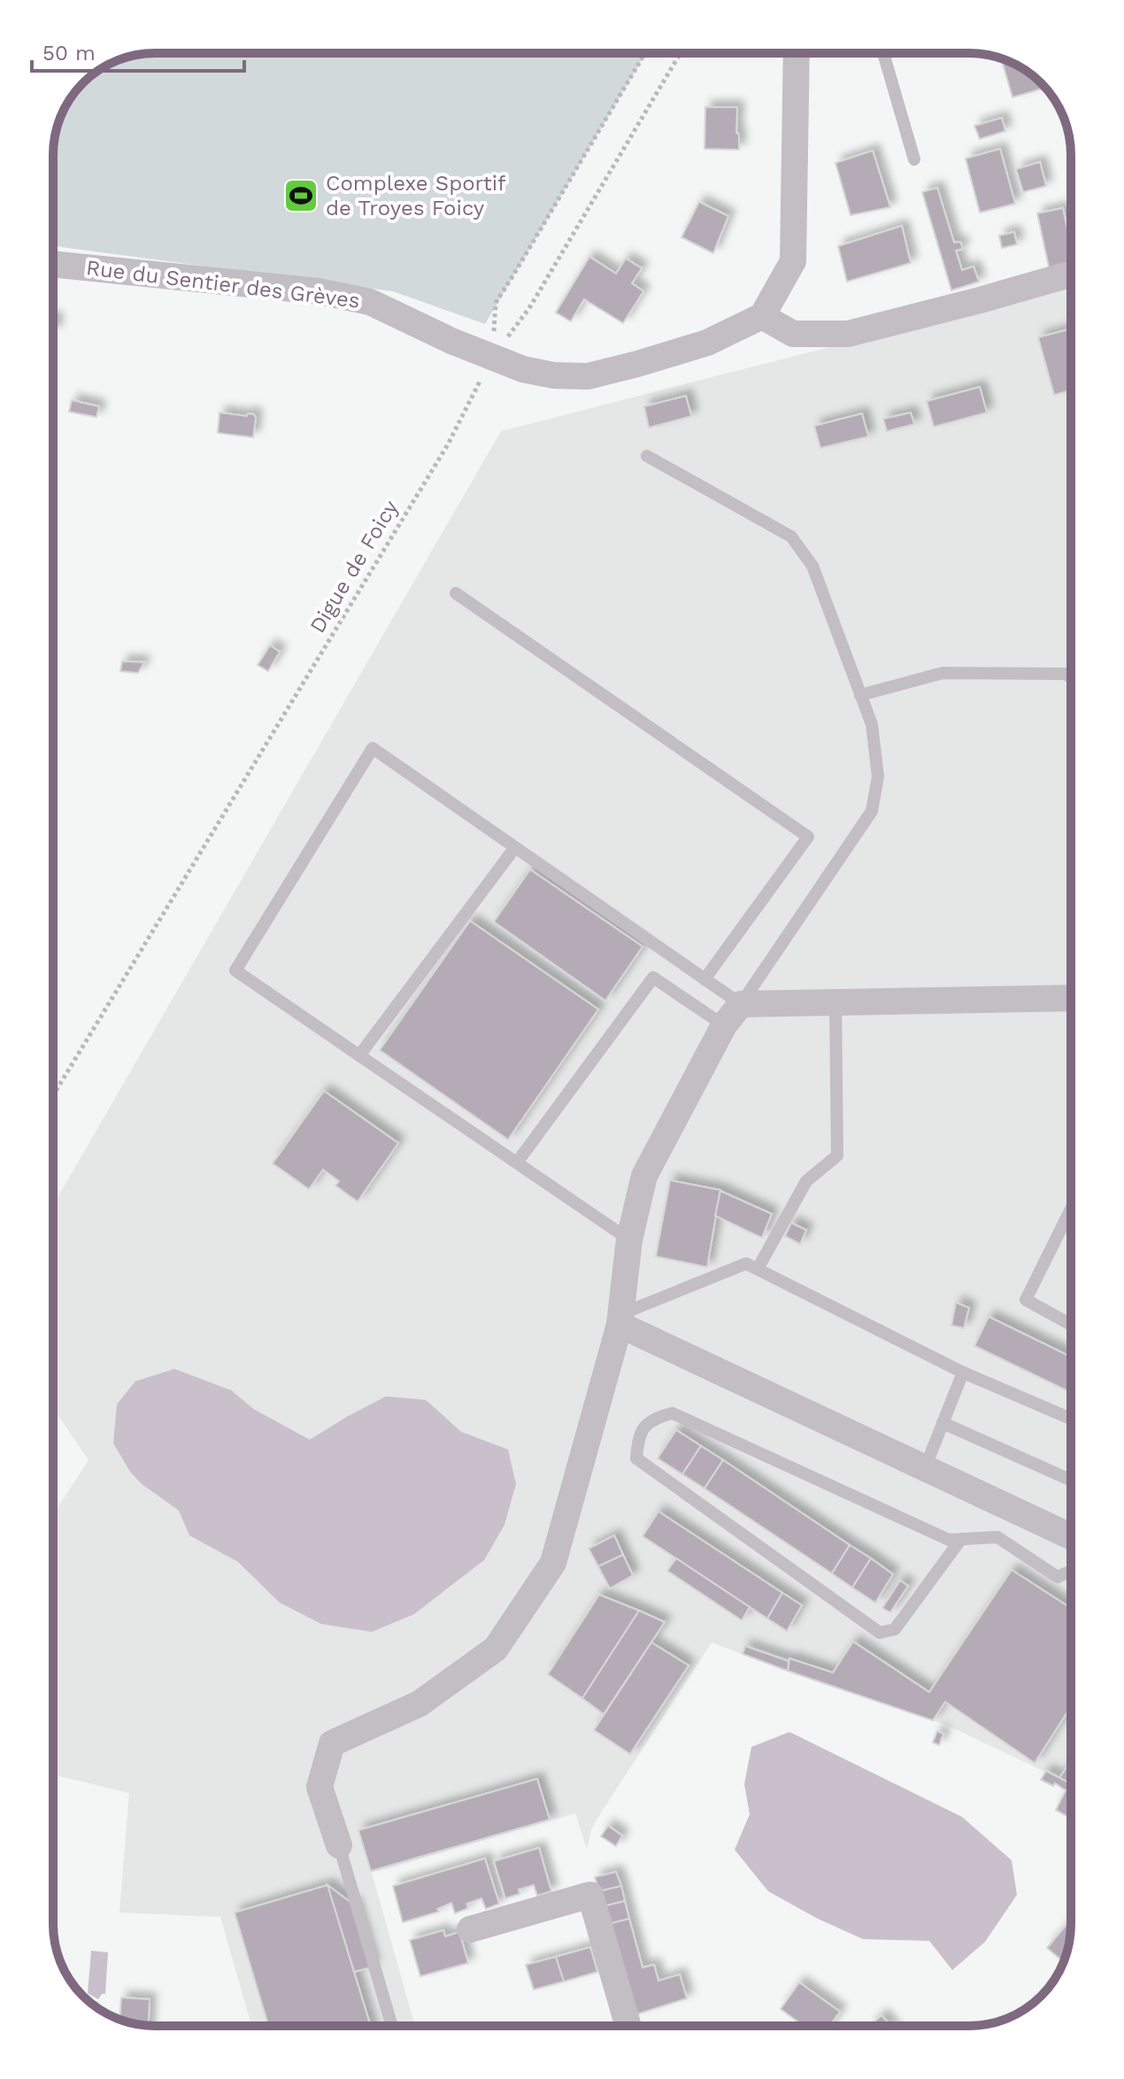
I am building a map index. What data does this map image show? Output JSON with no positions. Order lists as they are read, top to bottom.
{
  "streets": {
    "street": ["Rue du Sentier des Grèves"],
    "path": ["Digue de Foicy"]
  },
  "crossings": [
    ["Rue du Sentier des Grèves", "Digue de Foicy"]
  ],
  "places": {
    "sports": ["Complexe Sportif de Troyes Foicy"]
  },
  "scale_bar": "50 m"
}
